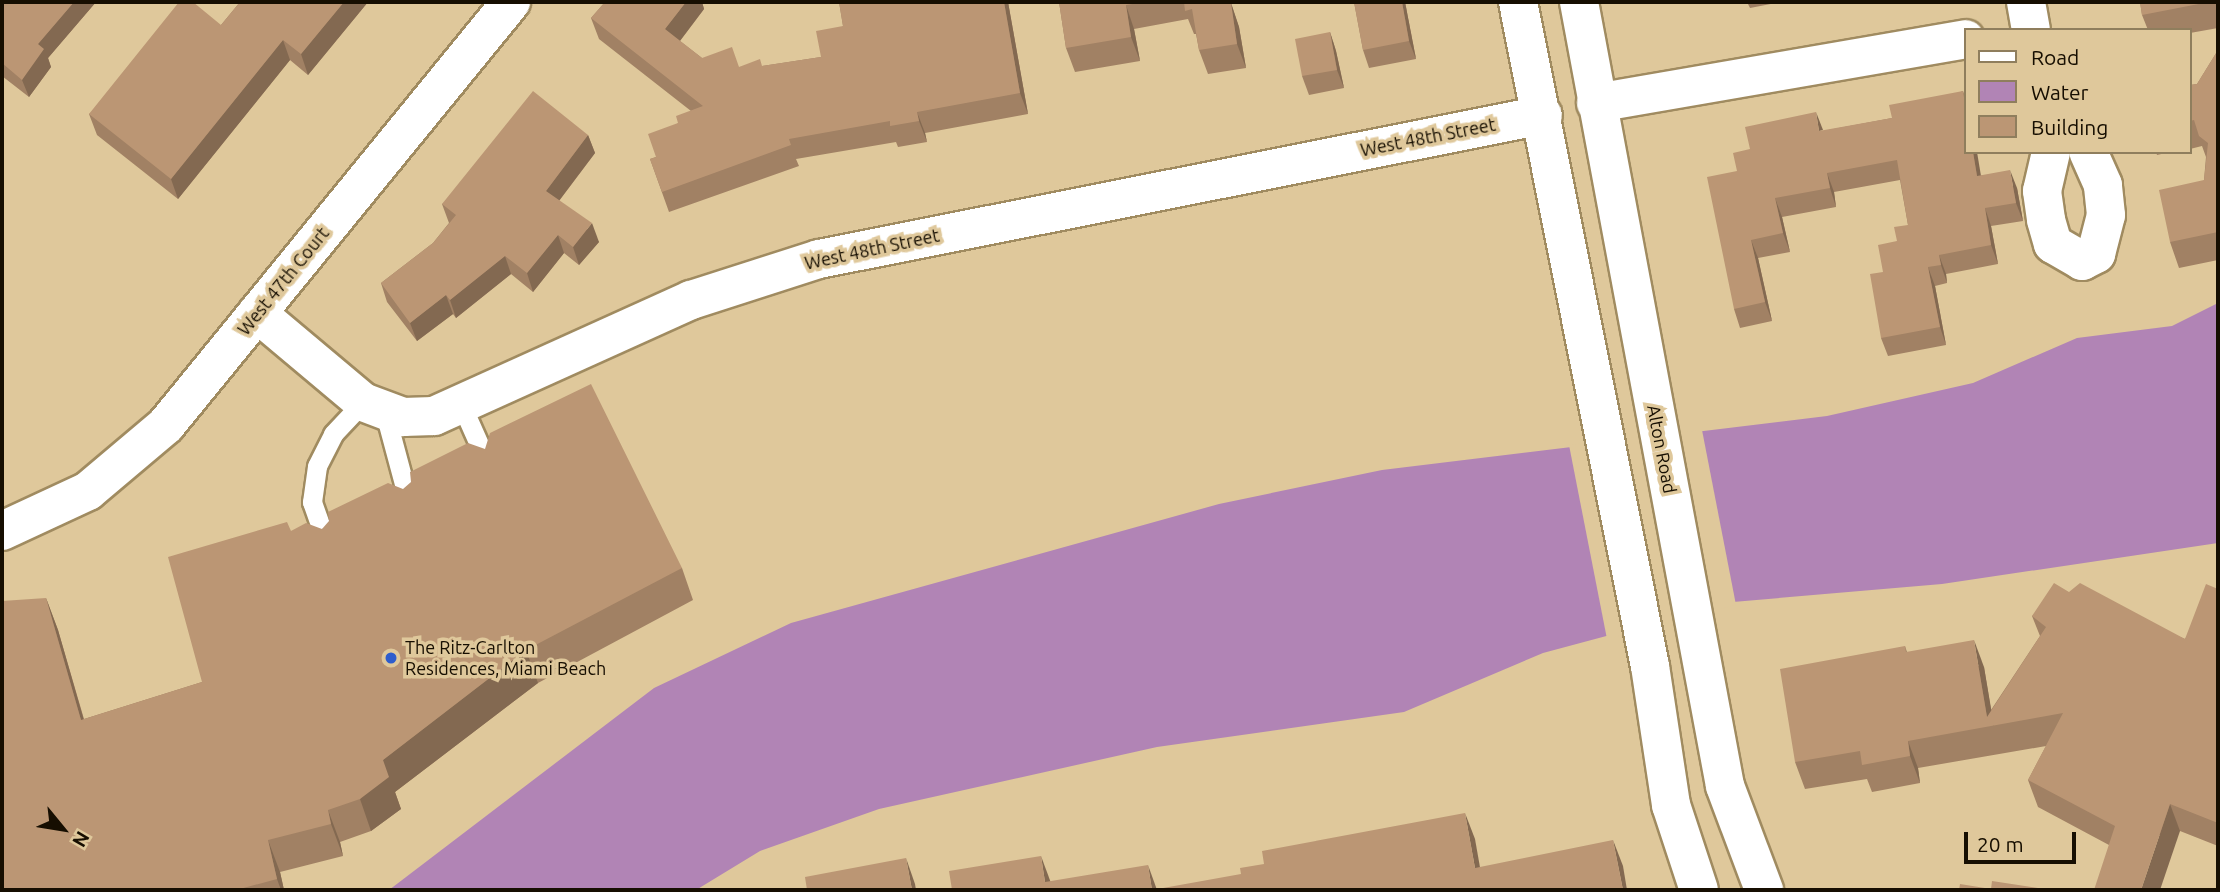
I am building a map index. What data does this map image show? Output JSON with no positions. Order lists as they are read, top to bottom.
{
  "streets": {
    "street": ["West 48th Street", "West 47th Court", "Alton Road"]
  },
  "places": ["The Ritz-Carlton Residences, Miami Beach"],
  "legend": ["Road", "Water", "Building"],
  "scale_bar": "20 m",
  "north": "bottom right"
}
